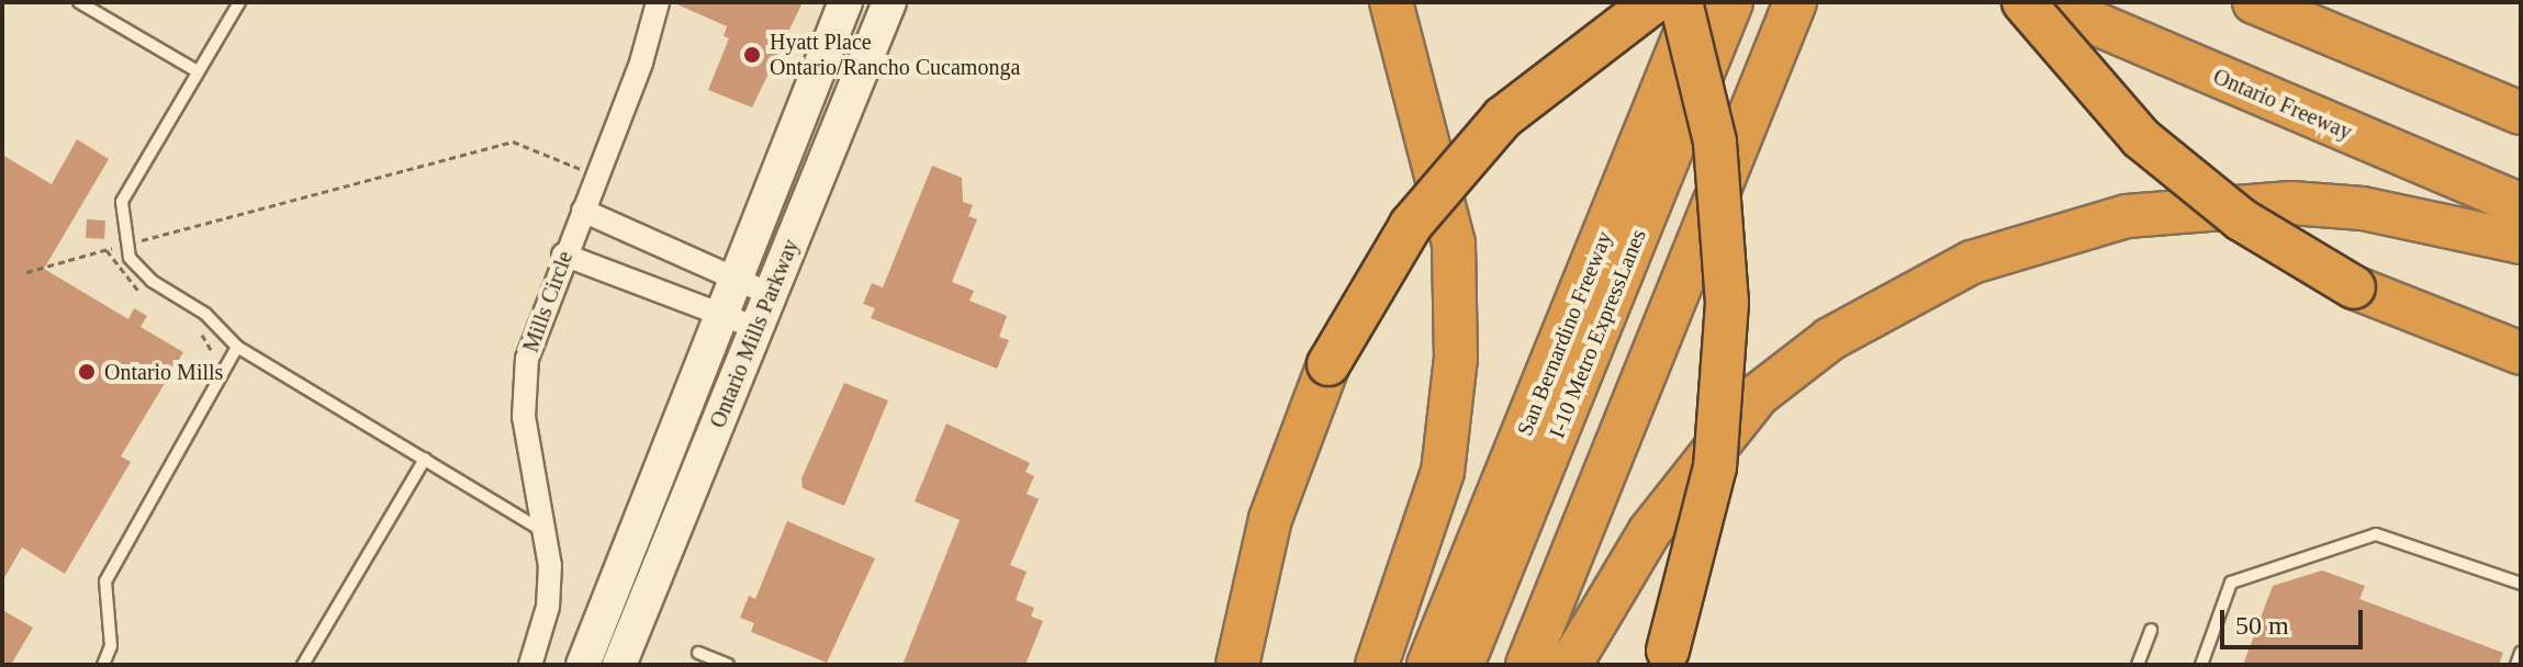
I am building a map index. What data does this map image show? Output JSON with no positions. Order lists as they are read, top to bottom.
{
  "streets": {
    "highway": ["Ontario Freeway", "San Bernardino Freeway", "I-10 Metro ExpressLanes"],
    "main road": ["Ontario Mills Parkway"],
    "street": ["Mills Circle"]
  },
  "places": ["Hyatt Place Ontario/Rancho Cucamonga", "Ontario Mills"],
  "scale_bar": "50 m"
}
